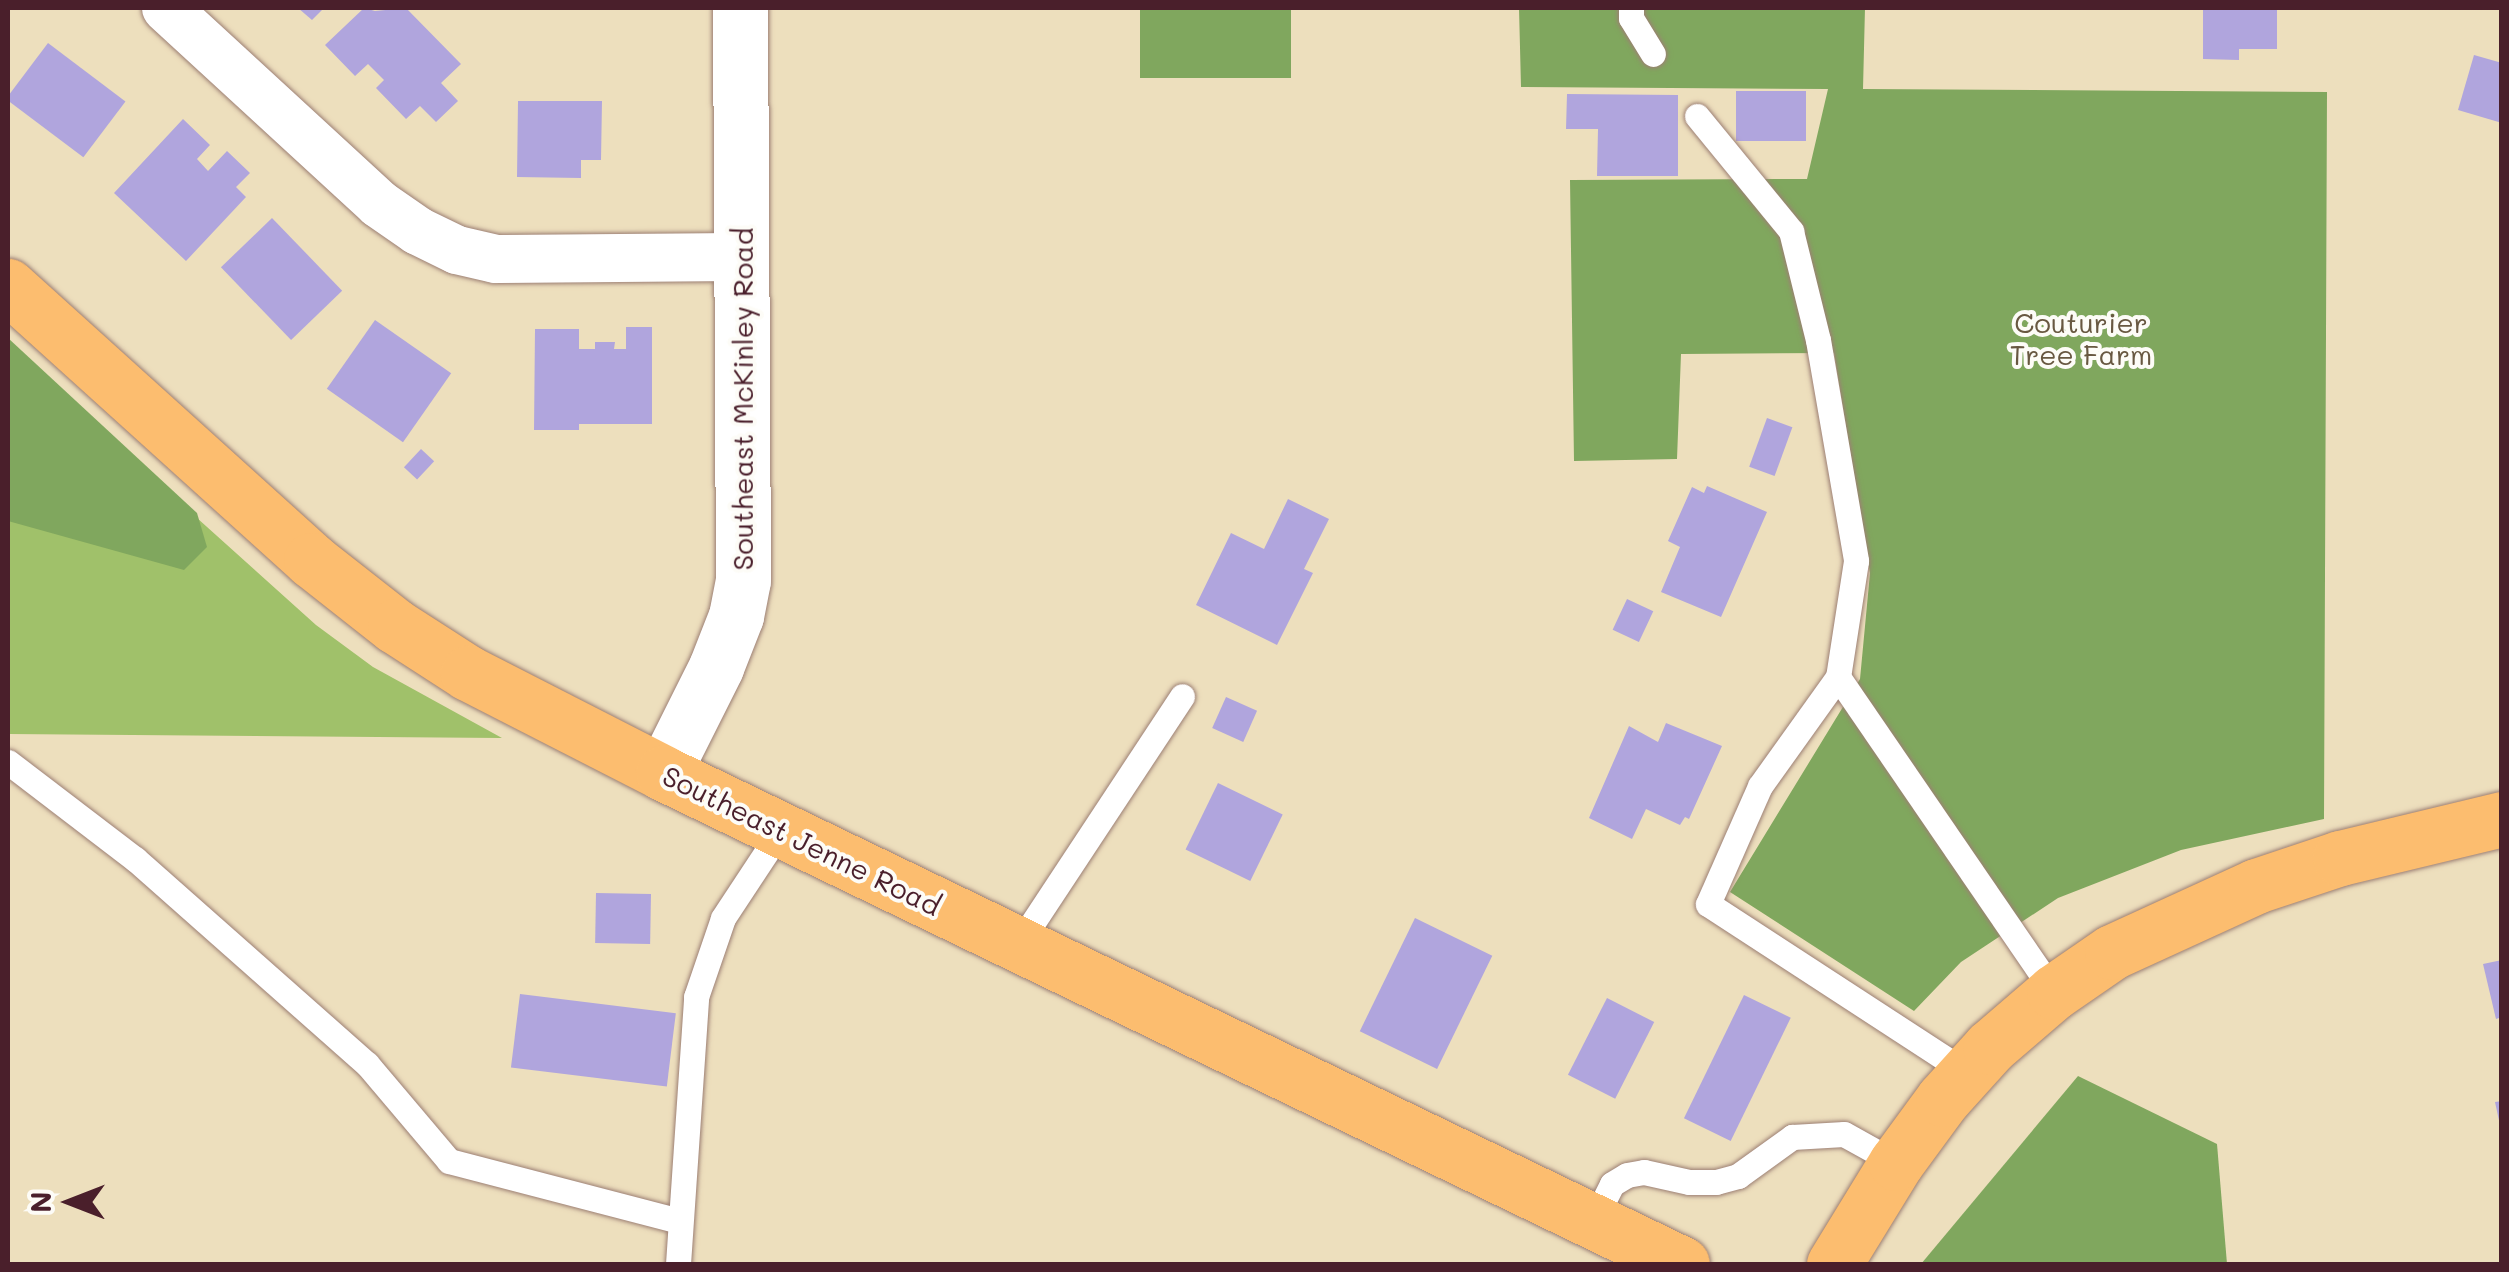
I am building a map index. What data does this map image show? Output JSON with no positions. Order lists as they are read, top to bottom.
{
  "streets": {
    "main road": ["Southeast Jenne Road"],
    "street": ["Southeast McKinley Road"]
  },
  "crossings": [
    ["Southeast McKinley Road", "Southeast Jenne Road"]
  ],
  "parks": ["Couturier Tree Farm"],
  "north": "left"
}
